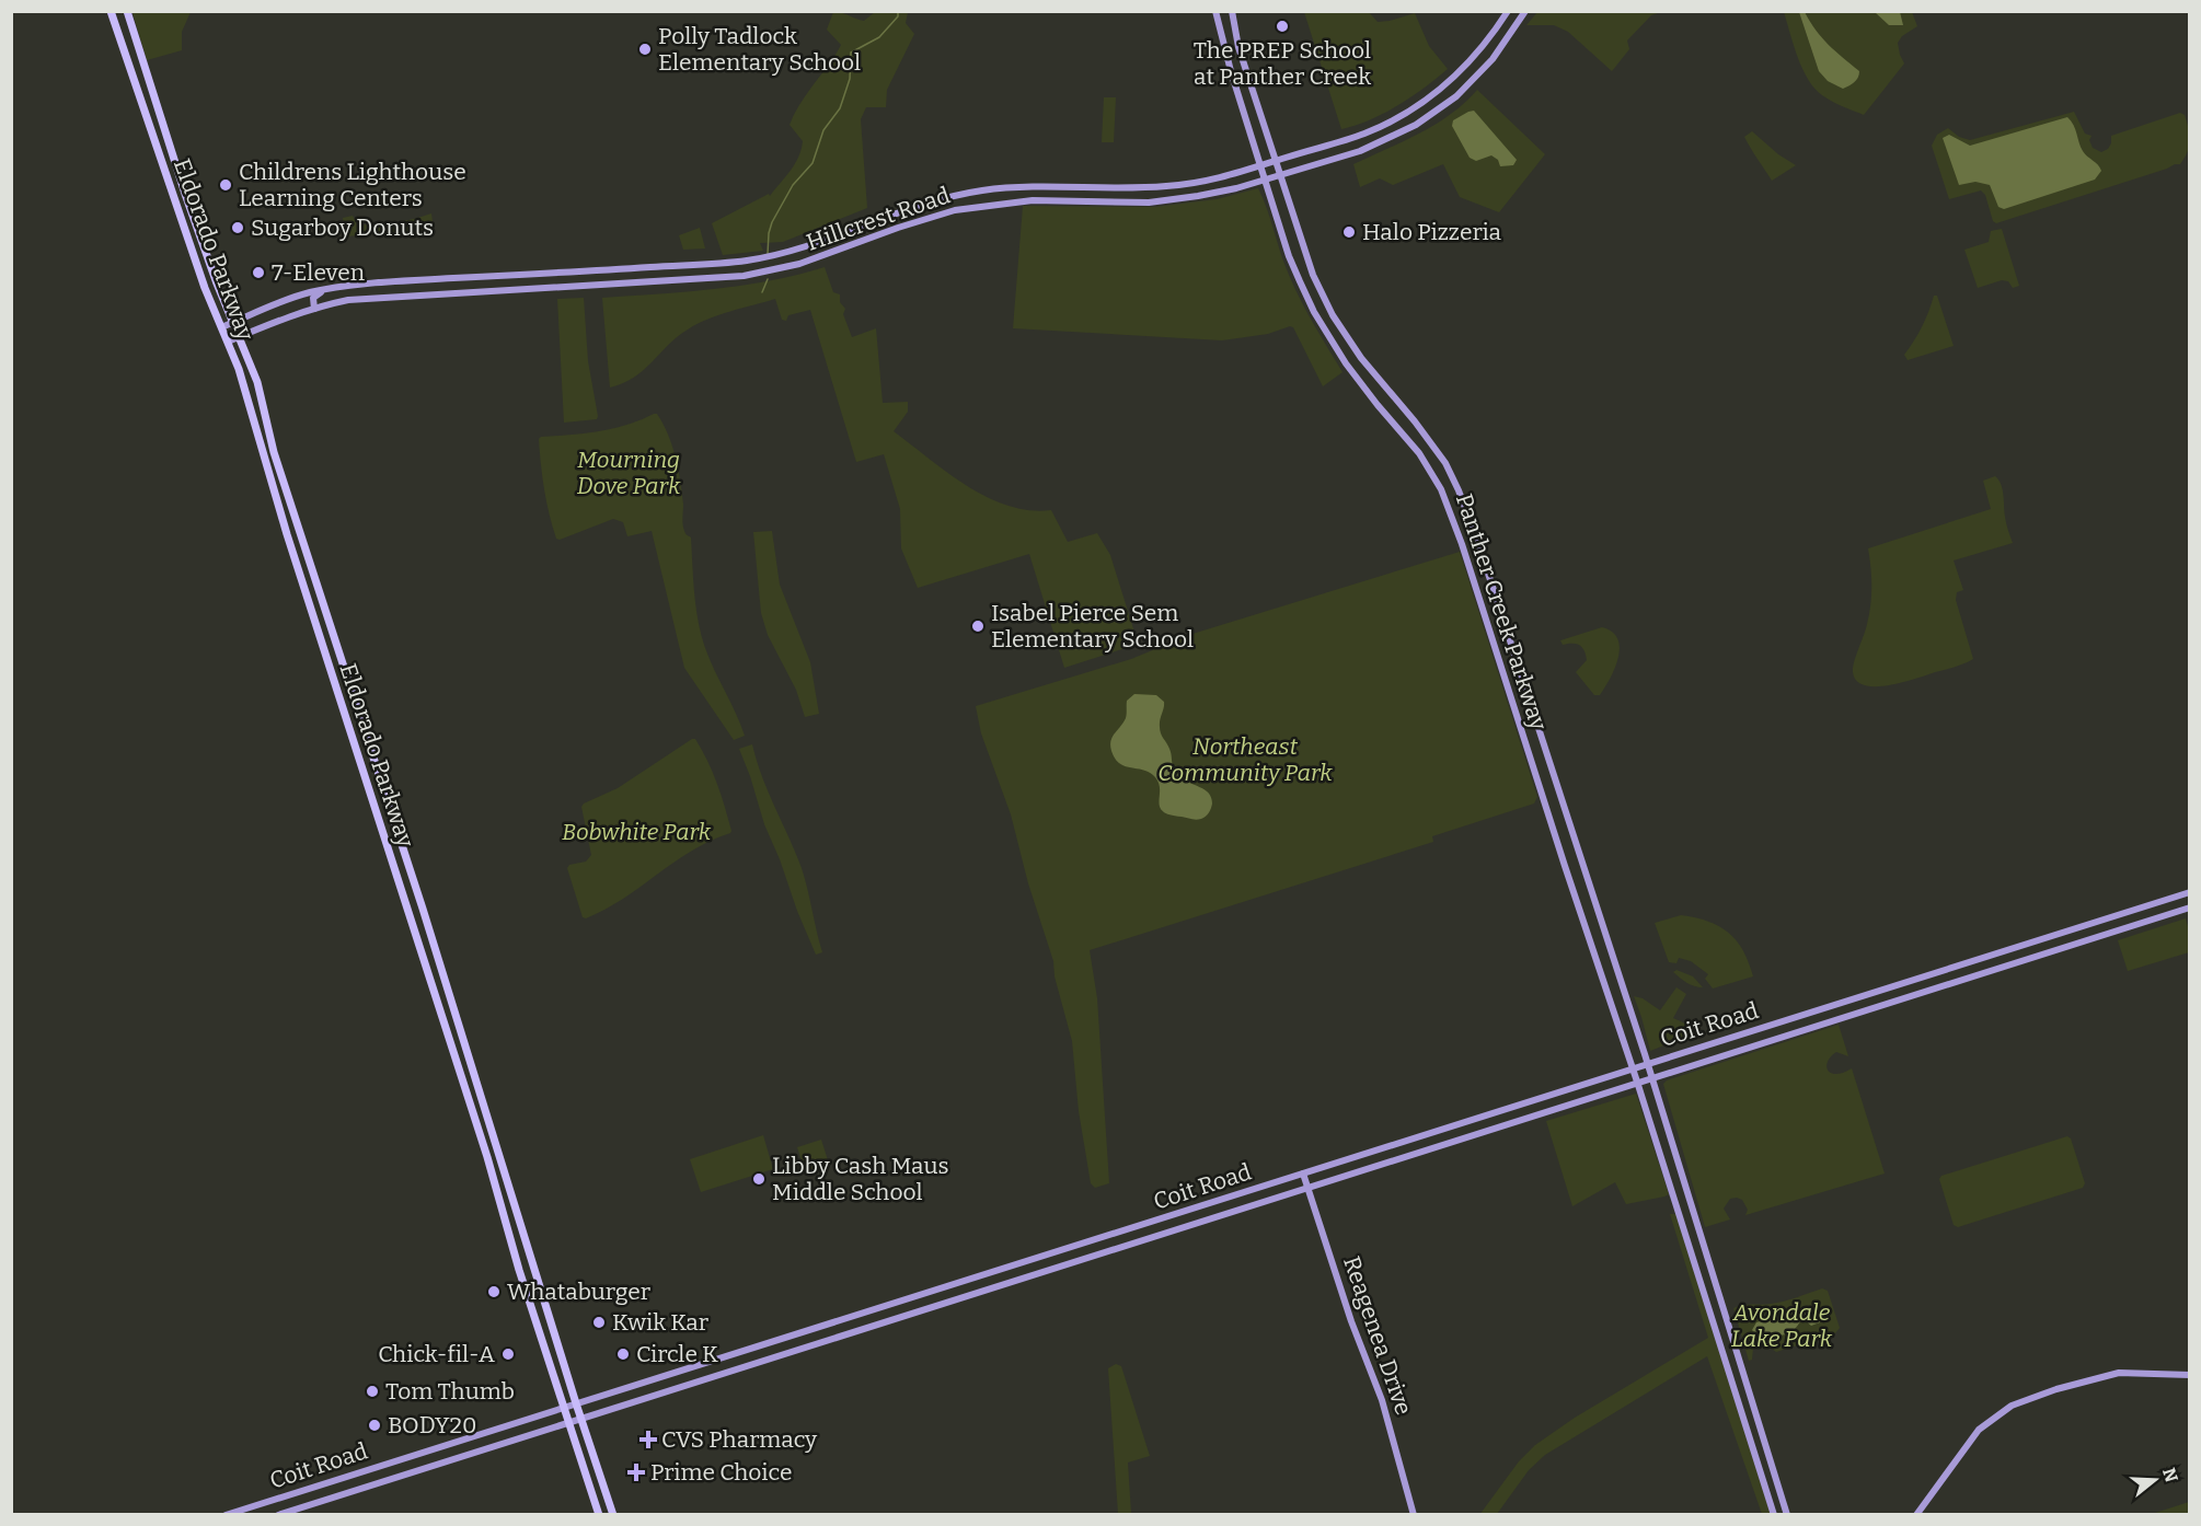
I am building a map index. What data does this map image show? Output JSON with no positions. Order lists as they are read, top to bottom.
{
  "streets": {
    "main road": [
      "Hillcrest Road",
      "Eldorado Parkway",
      "Panther Creek Parkway",
      "Coit Road",
      "Reagenea Drive"
    ]
  },
  "crossings": [
    ["Hillcrest Road", "Eldorado Parkway"],
    ["Hillcrest Road", "Panther Creek Parkway"],
    ["Eldorado Parkway", "Coit Road"],
    ["Panther Creek Parkway", "Coit Road"],
    ["Coit Road", "Reagenea Drive"]
  ],
  "parks": [
    "Mourning Dove Park",
    "Northeast Community Park",
    "Bobwhite Park",
    "Avondale Lake Park"
  ],
  "places": {
    "other": [
      "The PREP School at Panther Creek",
      "Polly Tadlock Elementary School",
      "Childrens Lighthouse Learning Centers",
      "Sugarboy Donuts",
      "Halo Pizzeria",
      "7-Eleven",
      "Isabel Pierce Sem Elementary School",
      "Libby Cash Maus Middle School",
      "Whataburger",
      "Kwik Kar",
      "Chick-fil-A",
      "Circle K",
      "Tom Thumb",
      "BODY20"
    ],
    "health": ["CVS Pharmacy", "Prime Choice"]
  },
  "north": "right"
}
